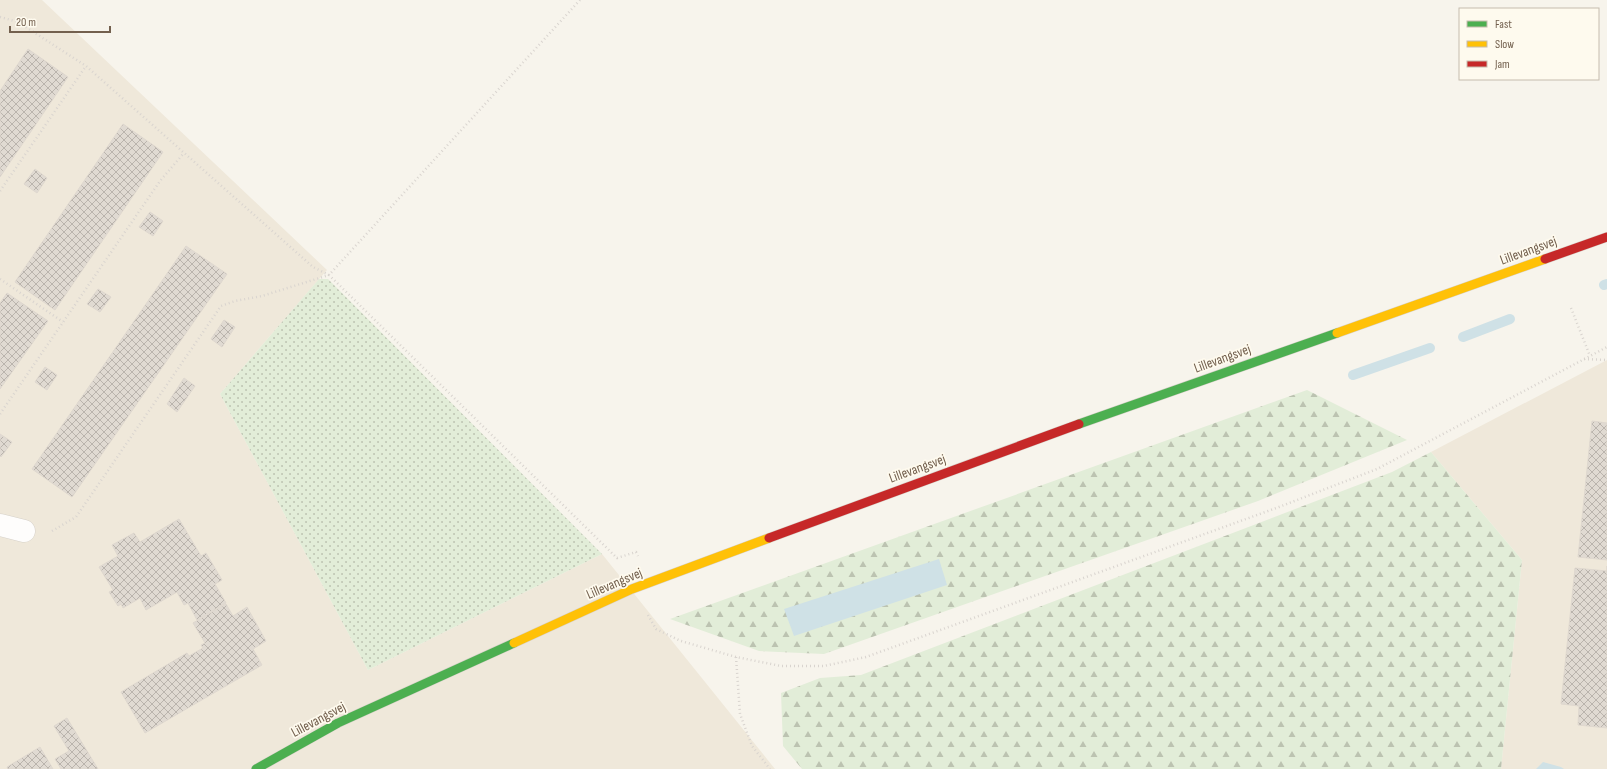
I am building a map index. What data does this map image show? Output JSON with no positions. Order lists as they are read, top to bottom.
{
  "streets": {
    "street": ["Lillevangsvej"]
  },
  "legend": ["Fast", "Slow", "Jam"],
  "scale_bar": "20 m"
}
